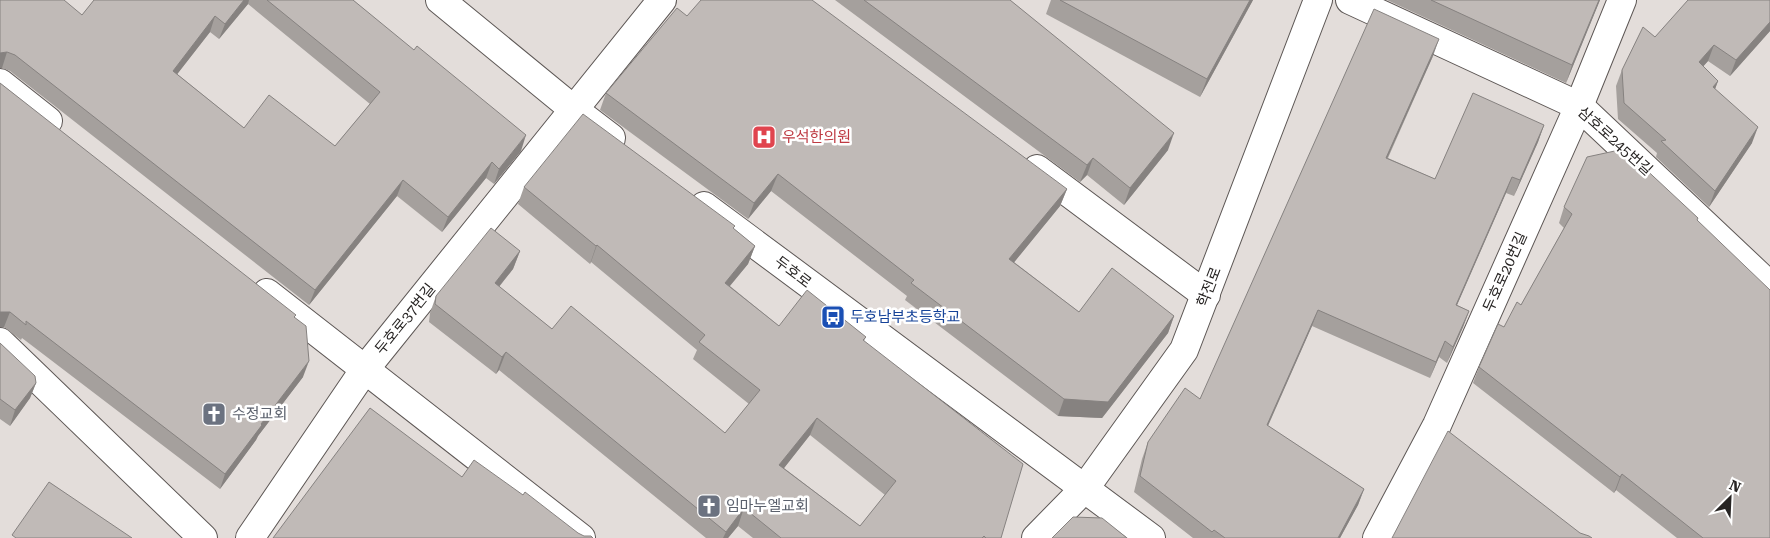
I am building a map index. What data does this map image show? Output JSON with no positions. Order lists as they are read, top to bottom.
{
  "streets": {
    "street": [
      "삼호로245번길",
      "두호로",
      "두호로20번길",
      "학전로",
      "두호로37번길"
    ]
  },
  "crossings": [
    ["삼호로245번길", "두호로20번길"],
    ["두호로", "학전로"]
  ],
  "places": {
    "hospital": ["우석한의원"],
    "bus stop": ["두호남부초등학교"],
    "church": ["수정교회", "임마누엘교회"]
  },
  "north": "top right"
}
